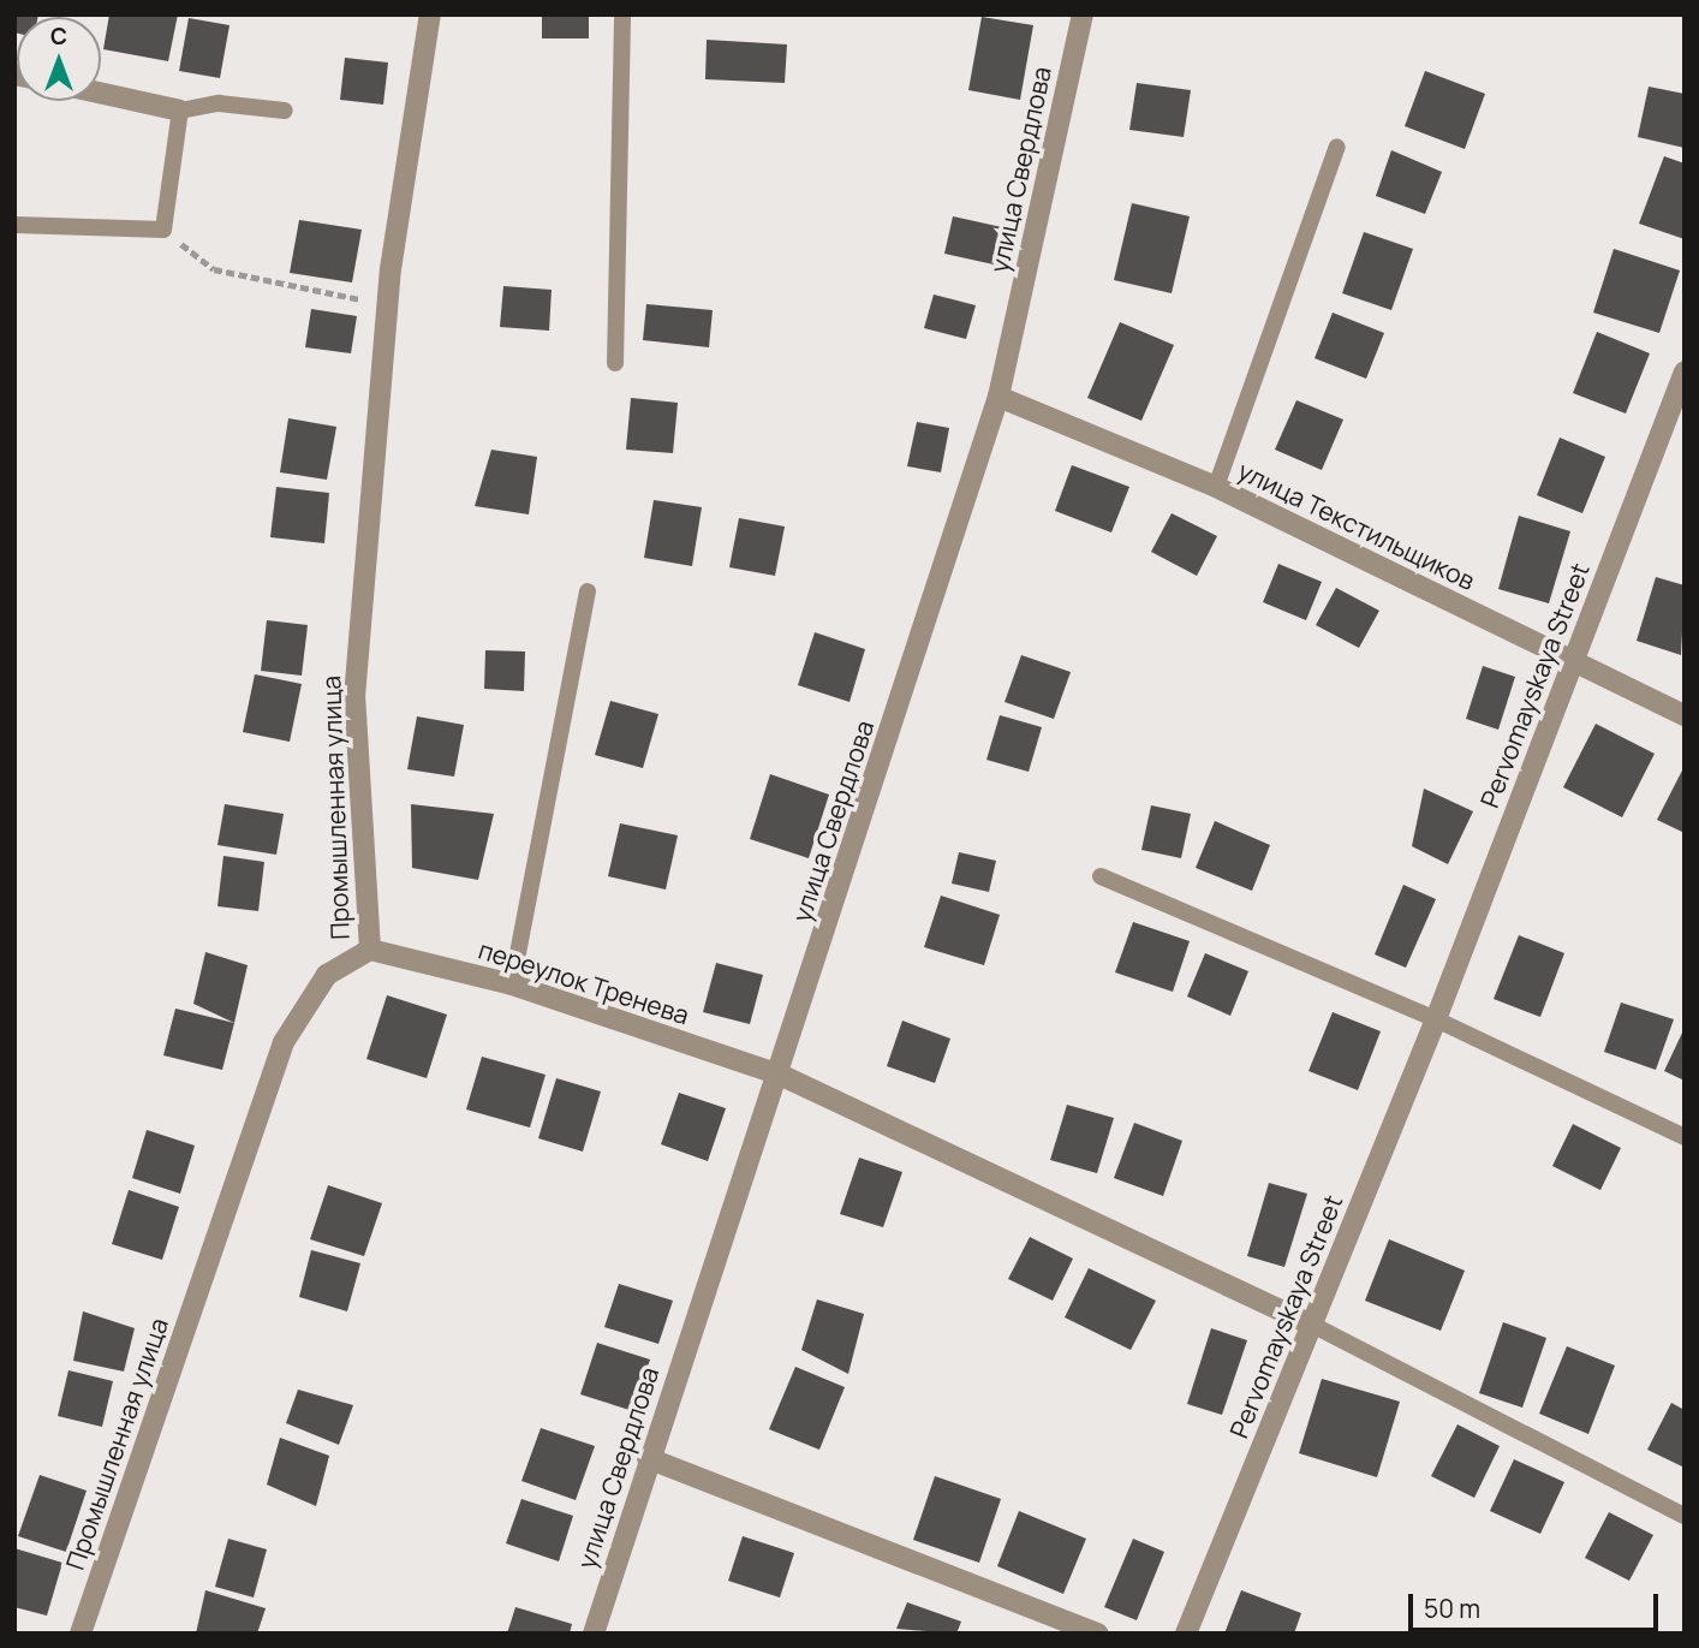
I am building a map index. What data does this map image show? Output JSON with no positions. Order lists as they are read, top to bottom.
{
  "streets": {
    "street": [
      "улица Свердлова",
      "улица Текстильщиков",
      "Pervomayskaya Street",
      "Промышленная улица",
      "переулок Тренева"
    ]
  },
  "crossings": [
    ["улица Свердлова", "улица Текстильщиков"],
    ["улица Свердлова", "переулок Тренева"],
    ["улица Текстильщиков", "Pervomayskaya Street"],
    ["Pervomayskaya Street", "переулок Тренева"],
    ["Промышленная улица", "переулок Тренева"]
  ],
  "scale_bar": "50 m",
  "north": "top"
}
